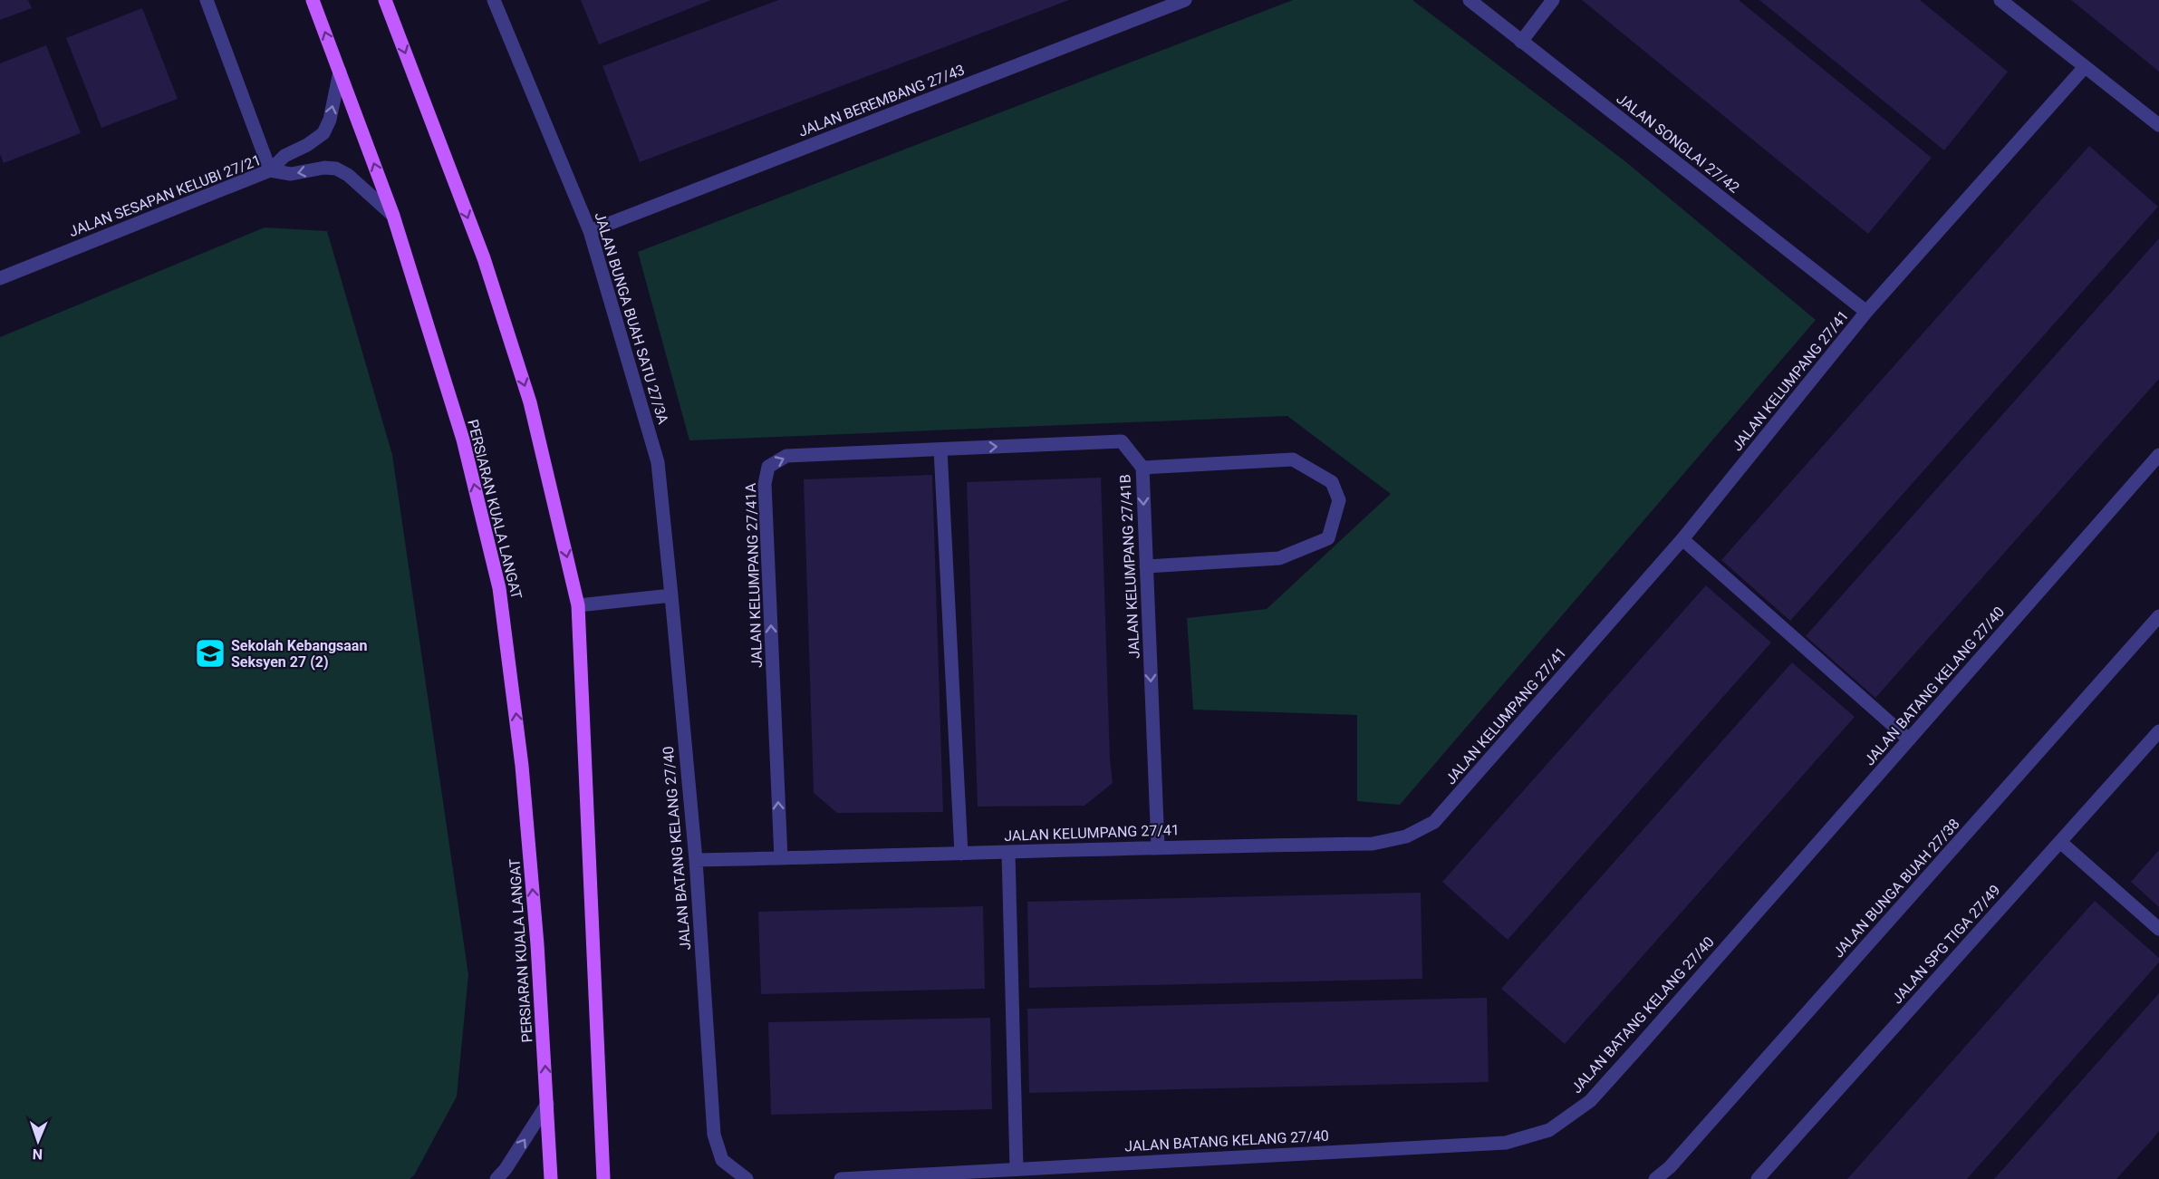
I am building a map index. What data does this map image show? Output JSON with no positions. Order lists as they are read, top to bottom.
{
  "streets": {
    "main road": ["PERSIARAN KUALA LANGAT"],
    "street": [
      "JALAN BEREMBANG 27/43",
      "JALAN SONGLAI 27/42",
      "JALAN SESAPAN KELUBI 27/21",
      "JALAN BUNGA BUAH SATU 27/3A",
      "JALAN KELUMPANG 27/41",
      "JALAN KELUMPANG 27/41B",
      "JALAN KELUMPANG 27/41A",
      "JALAN BATANG KELANG 27/40",
      "JALAN BUNGA BUAH 27/38",
      "JALAN SPG TIGA 27/49"
    ]
  },
  "crossings": [
    ["JALAN BEREMBANG 27/43", "JALAN BUNGA BUAH SATU 27/3A"],
    ["JALAN SONGLAI 27/42", "JALAN KELUMPANG 27/41"],
    ["JALAN SESAPAN KELUBI 27/21", "PERSIARAN KUALA LANGAT"],
    ["JALAN BUNGA BUAH SATU 27/3A", "JALAN BATANG KELANG 27/40"],
    ["JALAN KELUMPANG 27/41", "JALAN KELUMPANG 27/41B"],
    ["JALAN KELUMPANG 27/41", "JALAN KELUMPANG 27/41A"],
    ["JALAN KELUMPANG 27/41", "JALAN BATANG KELANG 27/40"],
    ["JALAN KELUMPANG 27/41B", "JALAN KELUMPANG 27/41A"]
  ],
  "places": {
    "school or university": ["Sekolah Kebangsaan Seksyen 27 (2)"]
  },
  "north": "bottom"
}
